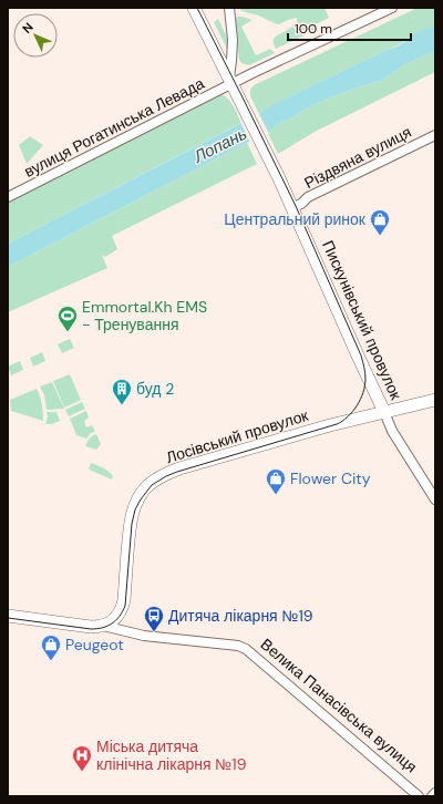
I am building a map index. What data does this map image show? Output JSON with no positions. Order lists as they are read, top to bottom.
{
  "streets": {
    "street": [
      "вулиця Рогатинська Левада",
      "Різдвяна вулиця",
      "Пискунівський провулок",
      "Лосівський провулок",
      "Велика Панасівська вулиця"
    ]
  },
  "crossings": [
    ["вулиця Рогатинська Левада", "Пискунівський провулок"],
    ["Різдвяна вулиця", "Пискунівський провулок"],
    ["Пискунівський провулок", "Лосівський провулок"],
    ["Лосівський провулок", "Велика Панасівська вулиця"]
  ],
  "water": ["Лопань"],
  "places": {
    "shop": ["Центральний ринок", "Flower City", "Peugeot"],
    "sports": ["Emmortal.Kh EMS - Тренування"],
    "building": ["буд 2"],
    "bus stop": ["Дитяча лікарня №19"],
    "hospital": ["Міська дитяча клінічна лікарня №19"]
  },
  "scale_bar": "100 m",
  "north": "top left"
}
